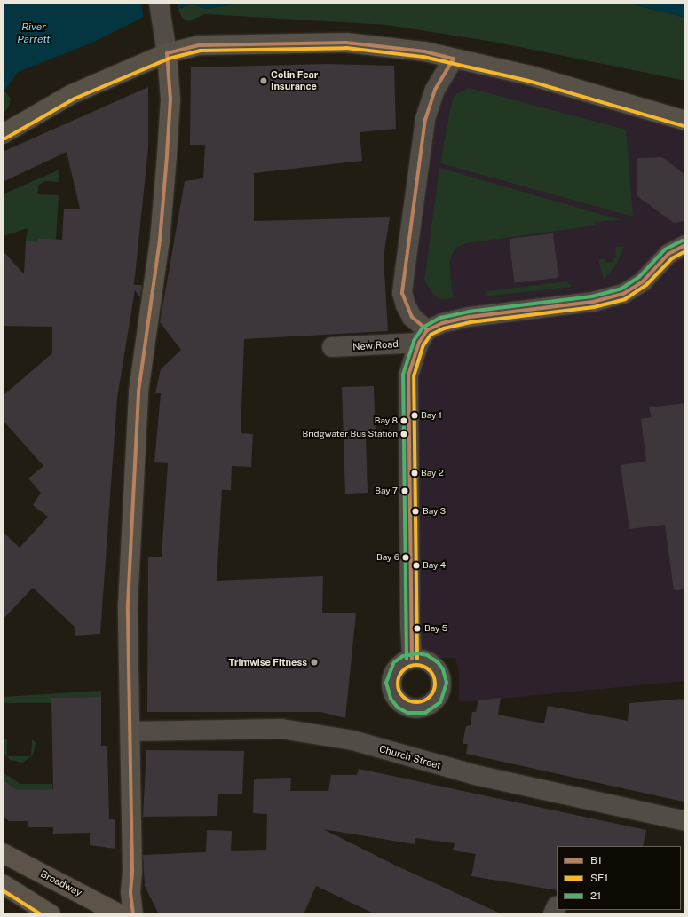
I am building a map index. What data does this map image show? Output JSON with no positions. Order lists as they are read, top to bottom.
{
  "streets": {
    "main road": ["Broadway"],
    "street": ["New Road", "Church Street"]
  },
  "water": ["River Parrett"],
  "places": [
    "Colin Fear Insurance",
    "Bay 1",
    "Bay 8",
    "Bridgwater Bus Station",
    "Bay 2",
    "Bay 7",
    "Bay 3",
    "Bay 6",
    "Bay 4",
    "Bay 5",
    "Trimwise Fitness"
  ],
  "lines": ["transit line B1", "transit line SF1", "transit line 21"],
  "legend": ["B1", "SF1", "21"]
}
